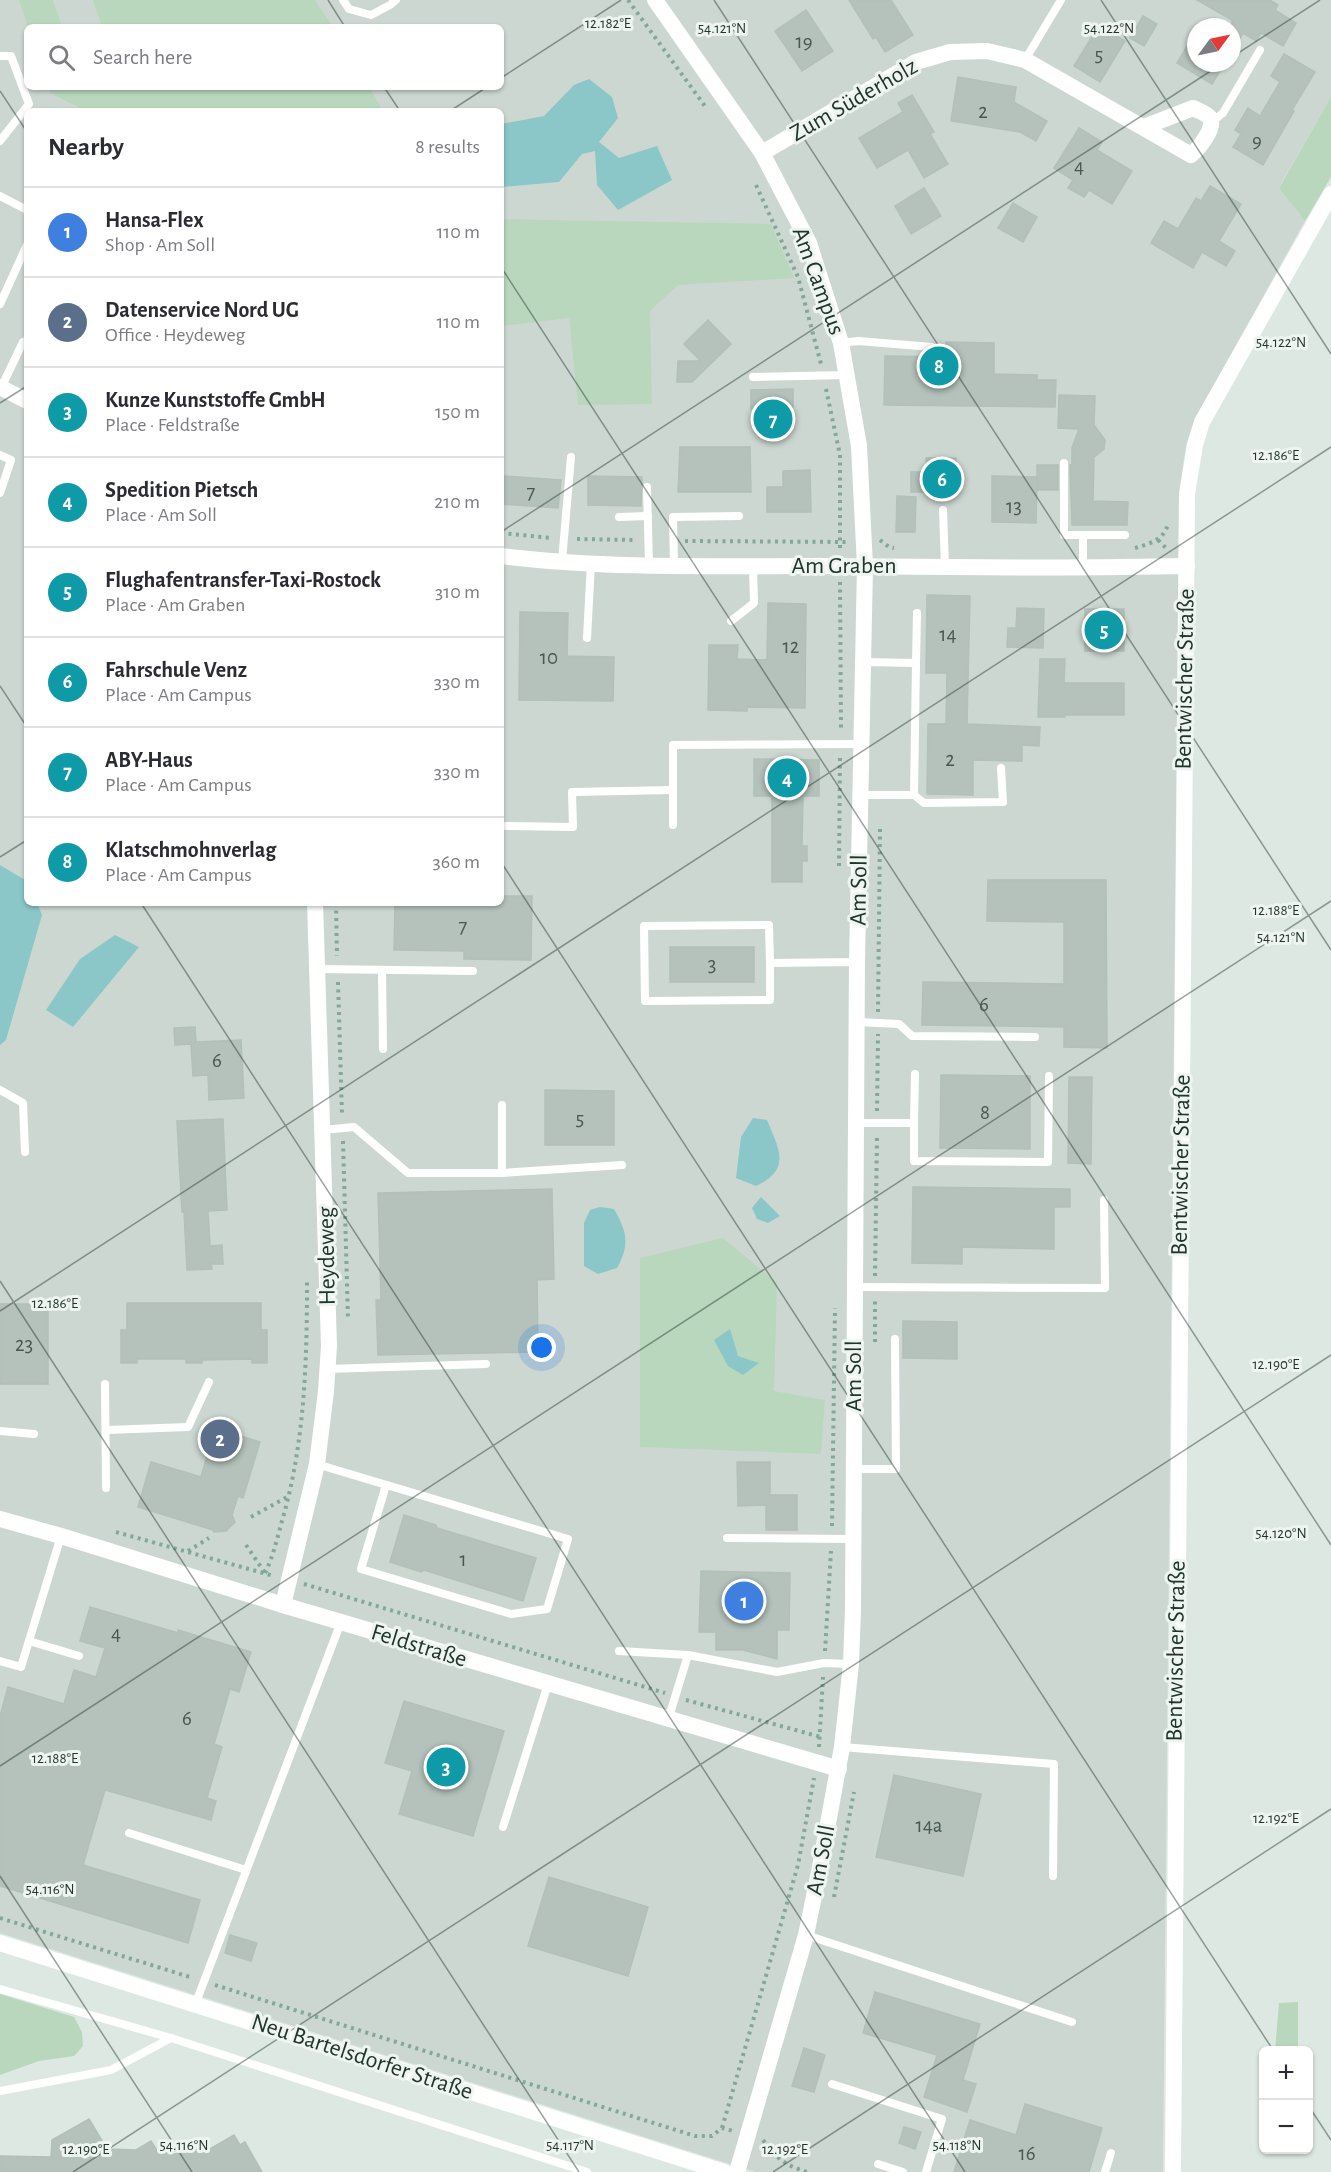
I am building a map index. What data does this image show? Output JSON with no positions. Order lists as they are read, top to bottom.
{
  "streets": {
    "street": [
      "Zum Süderholz",
      "Am Campus",
      "Am Graben",
      "Bentwischer Straße",
      "Am Soll",
      "Heydeweg",
      "Feldstraße",
      "Neu Bartelsdorfer Straße"
    ]
  },
  "crossings": [
    ["Zum Süderholz", "Am Campus"],
    ["Am Campus", "Am Graben"],
    ["Am Campus", "Am Soll"],
    ["Am Graben", "Bentwischer Straße"],
    ["Am Graben", "Am Soll"],
    ["Am Soll", "Feldstraße"],
    ["Heydeweg", "Feldstraße"]
  ],
  "house_numbers": [
    "19",
    "5",
    "2",
    "9",
    "4",
    "7",
    "13",
    "14",
    "12",
    "10",
    "2",
    "7",
    "3",
    "6",
    "6",
    "8",
    "5",
    "23",
    "1",
    "4",
    "6",
    "14a",
    "16"
  ],
  "north": "top right",
  "page": {
    "search": "Search here",
    "heading": ["Nearby", "8 results"],
    "list": [
      {
        "mark": "1",
        "name": "Hansa-Flex",
        "note": "Shop · Am Soll",
        "value": "110 m"
      },
      {
        "mark": "2",
        "name": "Datenservice Nord UG",
        "note": "Office · Heydeweg",
        "value": "110 m"
      },
      {
        "mark": "3",
        "name": "Kunze Kunststoffe GmbH",
        "note": "Place · Feldstraße",
        "value": "150 m"
      },
      {
        "mark": "4",
        "name": "Spedition Pietsch",
        "note": "Place · Am Soll",
        "value": "210 m"
      },
      {
        "mark": "5",
        "name": "Flughafentransfer-Taxi-Rostock",
        "note": "Place · Am Graben",
        "value": "310 m"
      },
      {
        "mark": "6",
        "name": "Fahrschule Venz",
        "note": "Place · Am Campus",
        "value": "330 m"
      },
      {
        "mark": "7",
        "name": "ABY-Haus",
        "note": "Place · Am Campus",
        "value": "330 m"
      },
      {
        "mark": "8",
        "name": "Klatschmohnverlag",
        "note": "Place · Am Campus",
        "value": "360 m"
      }
    ],
    "pins": [
      "8",
      "7",
      "6",
      "5",
      "4",
      "2",
      "1",
      "3"
    ],
    "map_buttons": ["+", "−"]
  },
  "coordinates": [
    "12.182°E",
    "54.121°N",
    "54.122°N",
    "12.186°E",
    "12.188°E",
    "12.190°E",
    "54.120°N",
    "12.192°E",
    "54.116°N",
    "54.117°N",
    "54.118°N"
  ]
}
